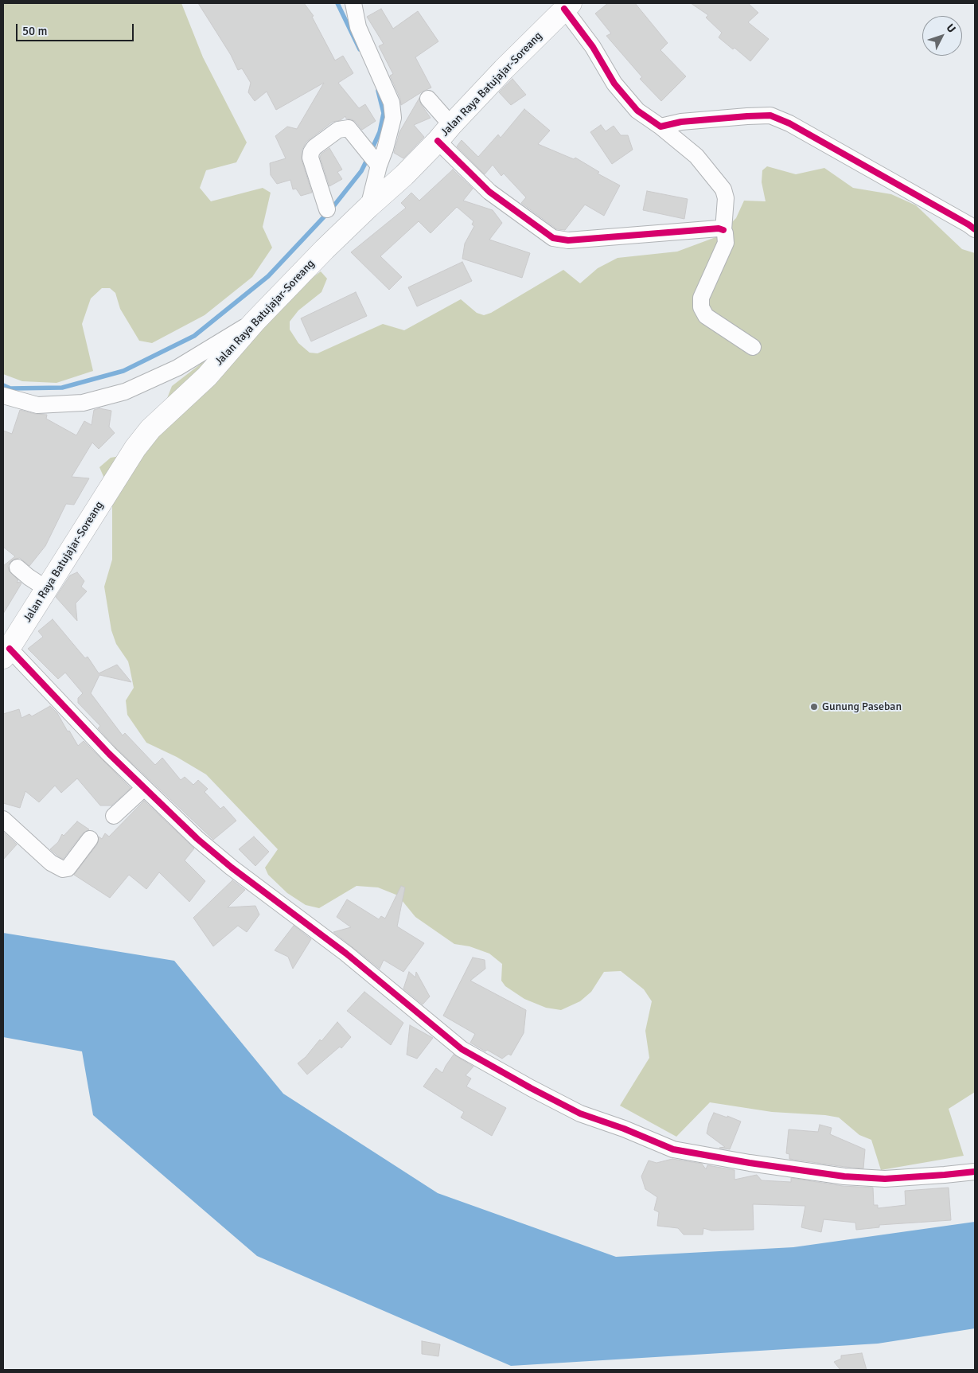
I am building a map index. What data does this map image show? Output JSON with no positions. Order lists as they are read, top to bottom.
{
  "streets": {
    "highway": ["Jalan Raya Batujajar-Soreang"]
  },
  "places": ["Gunung Paseban"],
  "scale_bar": "50 m",
  "north": "top right"
}
